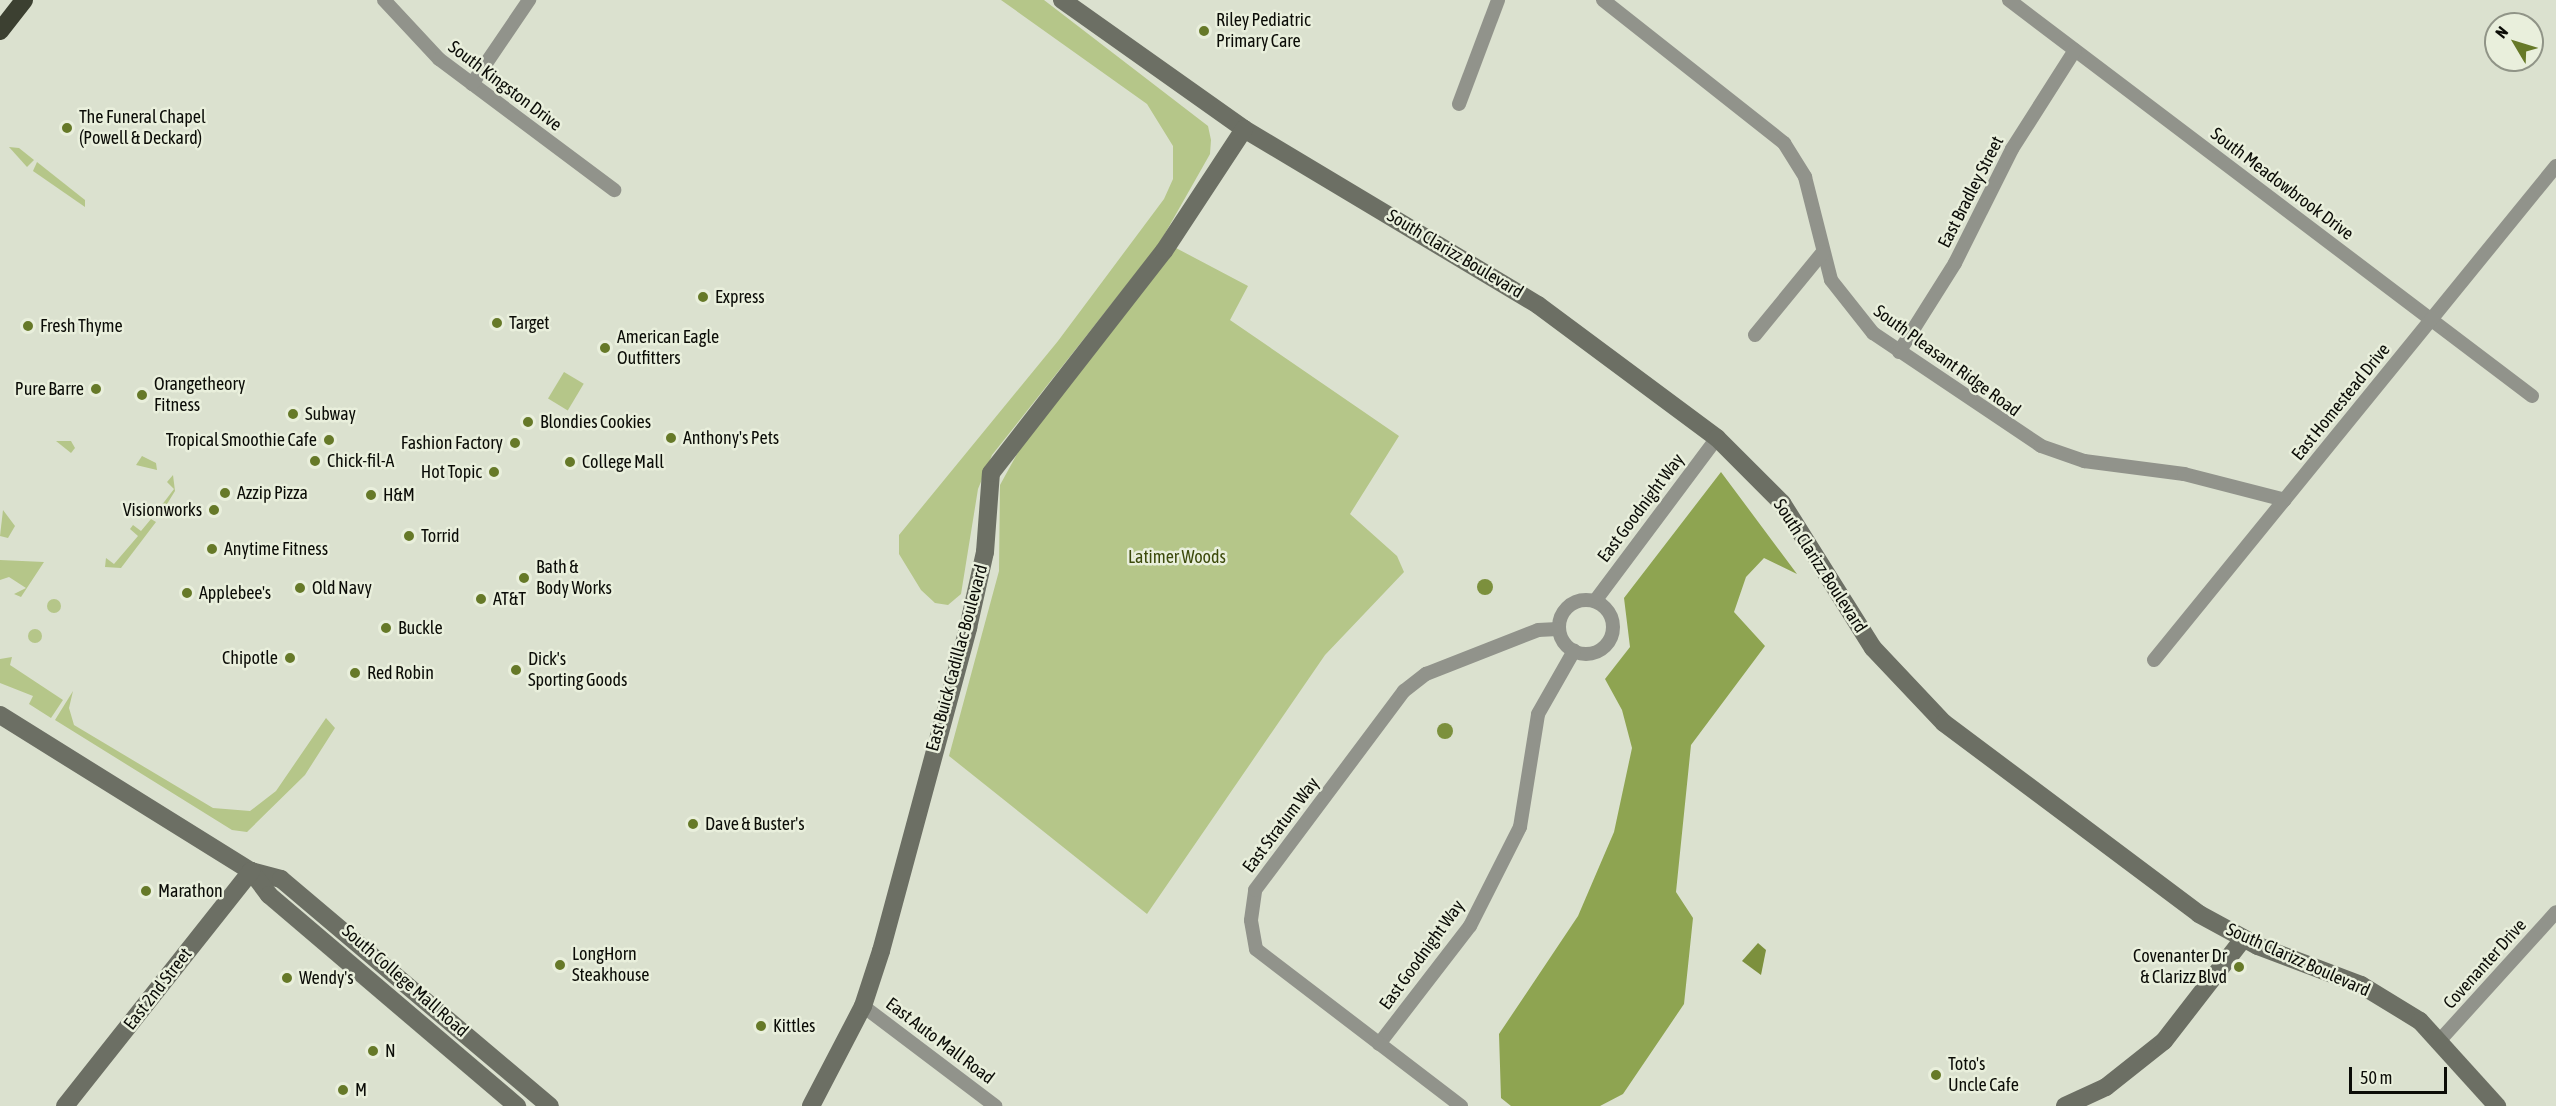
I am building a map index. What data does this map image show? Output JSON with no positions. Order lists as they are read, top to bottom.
{
  "streets": {
    "street": [
      "South Kingston Drive",
      "South Meadowbrook Drive",
      "East Bradley Street",
      "South Clarizz Boulevard",
      "South Pleasant Ridge Road",
      "East Homestead Drive",
      "East Goodnight Way",
      "East Buick Cadillac Boulevard",
      "East Stratum Way",
      "Covenanter Drive",
      "South College Mall Road",
      "East 2nd Street",
      "East Auto Mall Road"
    ]
  },
  "crossings": [
    ["South Meadowbrook Drive", "East Bradley Street"],
    ["South Meadowbrook Drive", "East Homestead Drive"],
    ["East Bradley Street", "South Pleasant Ridge Road"],
    ["South Clarizz Boulevard", "East Goodnight Way"],
    ["South Clarizz Boulevard", "East Buick Cadillac Boulevard"],
    ["South Clarizz Boulevard", "Covenanter Drive"],
    ["South Pleasant Ridge Road", "East Homestead Drive"],
    ["East Goodnight Way", "East Stratum Way"],
    ["East Buick Cadillac Boulevard", "East Auto Mall Road"],
    ["South College Mall Road", "East 2nd Street"]
  ],
  "parks": ["Latimer Woods"],
  "places": [
    "Riley Pediatric Primary Care",
    "The Funeral Chapel (Powell & Deckard)",
    "Express",
    "Target",
    "Fresh Thyme",
    "American Eagle Outfitters",
    "Pure Barre",
    "Orangetheory Fitness",
    "Subway",
    "Blondies Cookies",
    "Anthony's Pets",
    "Tropical Smoothie Cafe",
    "Fashion Factory",
    "Chick-fil-A",
    "College Mall",
    "Hot Topic",
    "Azzip Pizza",
    "H&M",
    "Visionworks",
    "Torrid",
    "Anytime Fitness",
    "Bath & Body Works",
    "Old Navy",
    "Applebee's",
    "AT&T",
    "Buckle",
    "Chipotle",
    "Dick's Sporting Goods",
    "Red Robin",
    "Dave & Buster's",
    "Marathon",
    "LongHorn Steakhouse",
    "Covenanter Dr & Clarizz Blvd",
    "Wendy's",
    "Kittles",
    "N",
    "Toto's Uncle Cafe",
    "M"
  ],
  "scale_bar": "50 m",
  "north": "top left"
}
